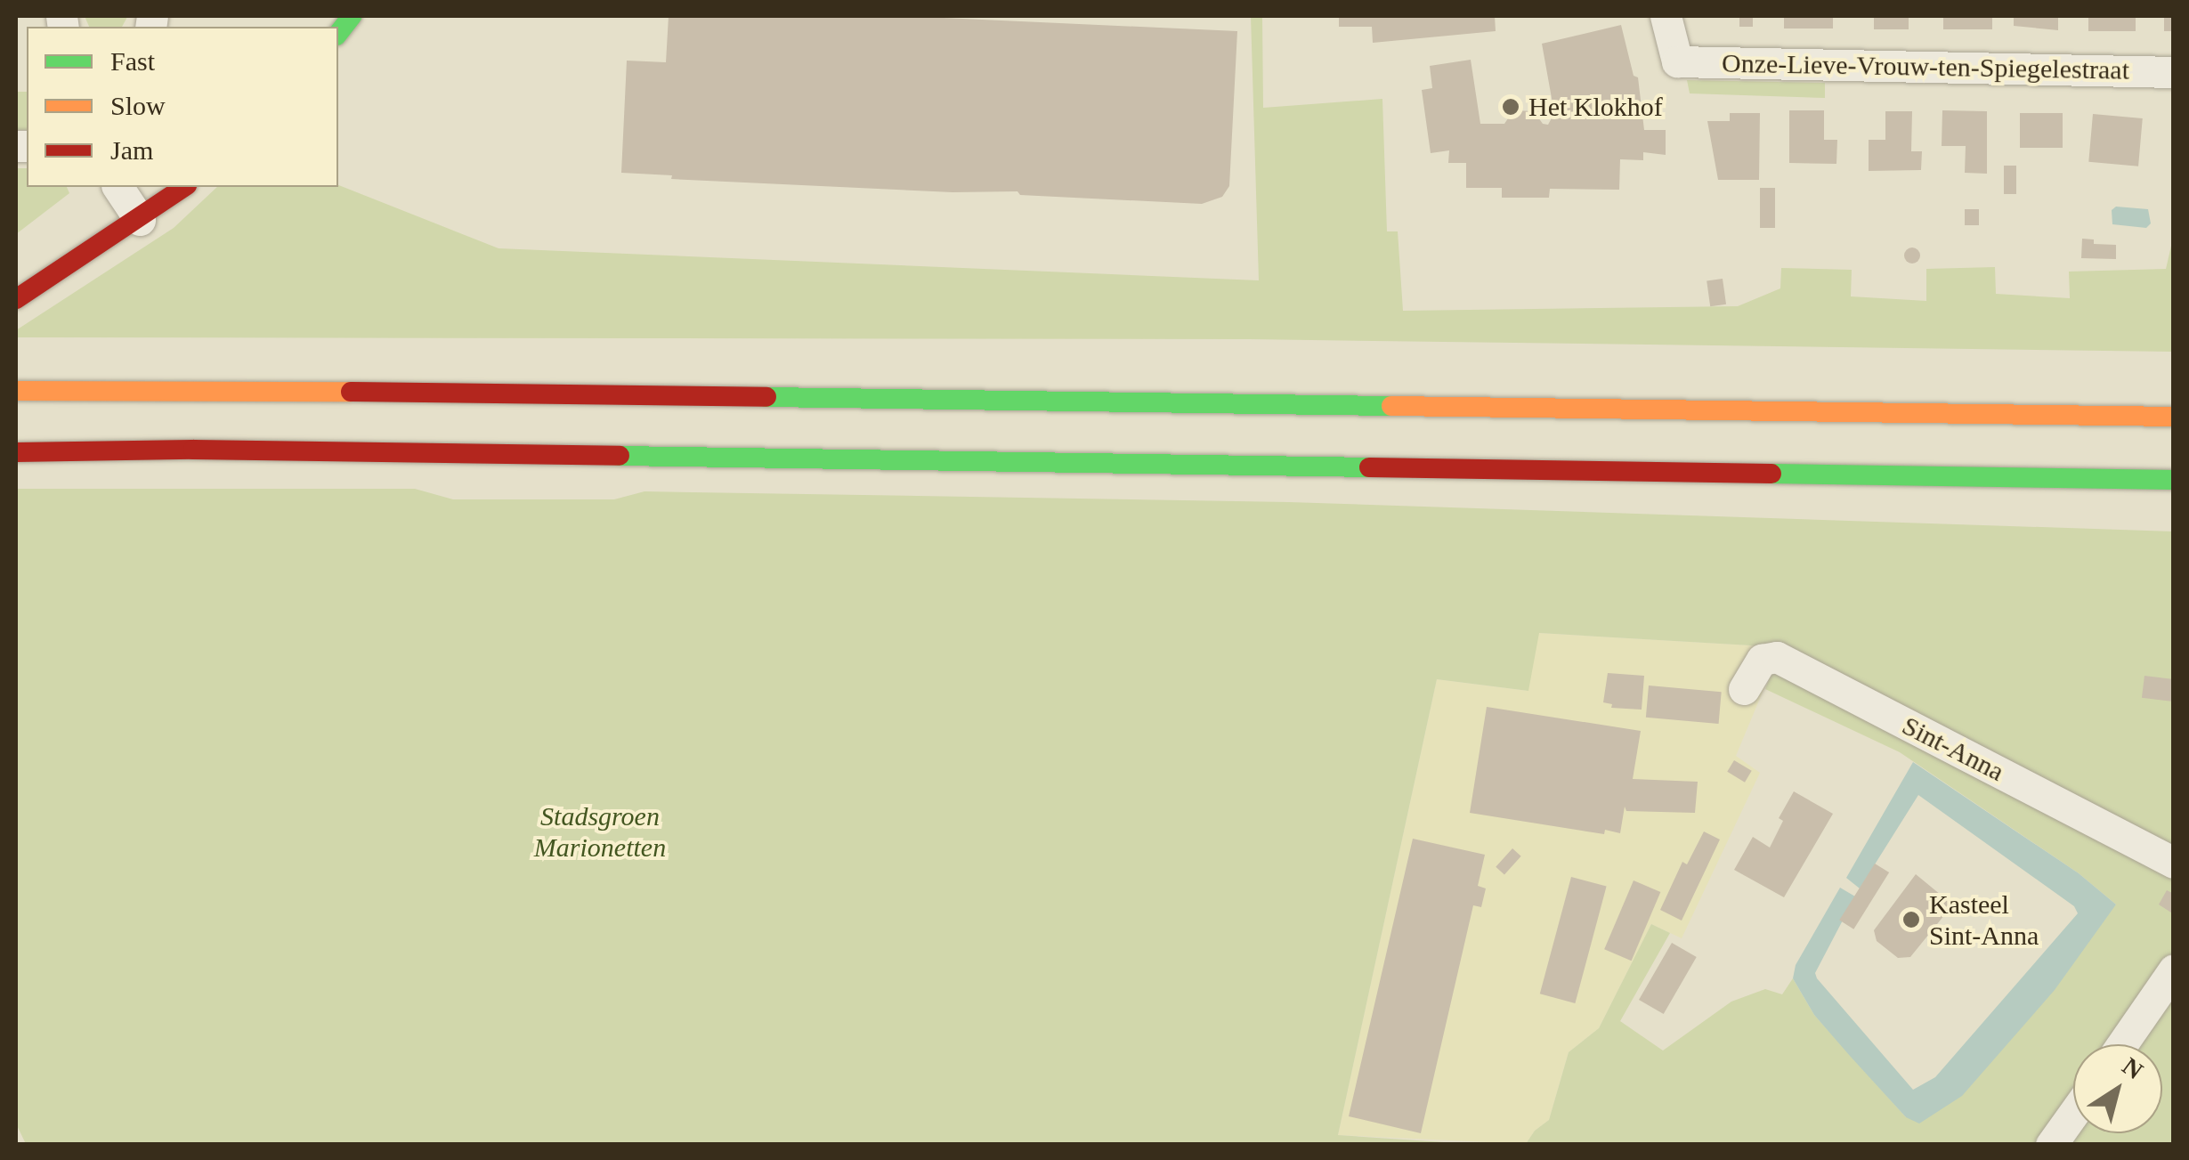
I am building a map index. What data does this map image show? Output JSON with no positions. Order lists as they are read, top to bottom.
{
  "streets": {
    "street": ["Onze-Lieve-Vrouw-ten-Spiegelestraat", "Sint-Anna"]
  },
  "parks": ["Stadsgroen Marionetten"],
  "places": ["Het Klokhof", "Kasteel Sint-Anna"],
  "legend": ["Fast", "Slow", "Jam"],
  "north": "top right"
}
